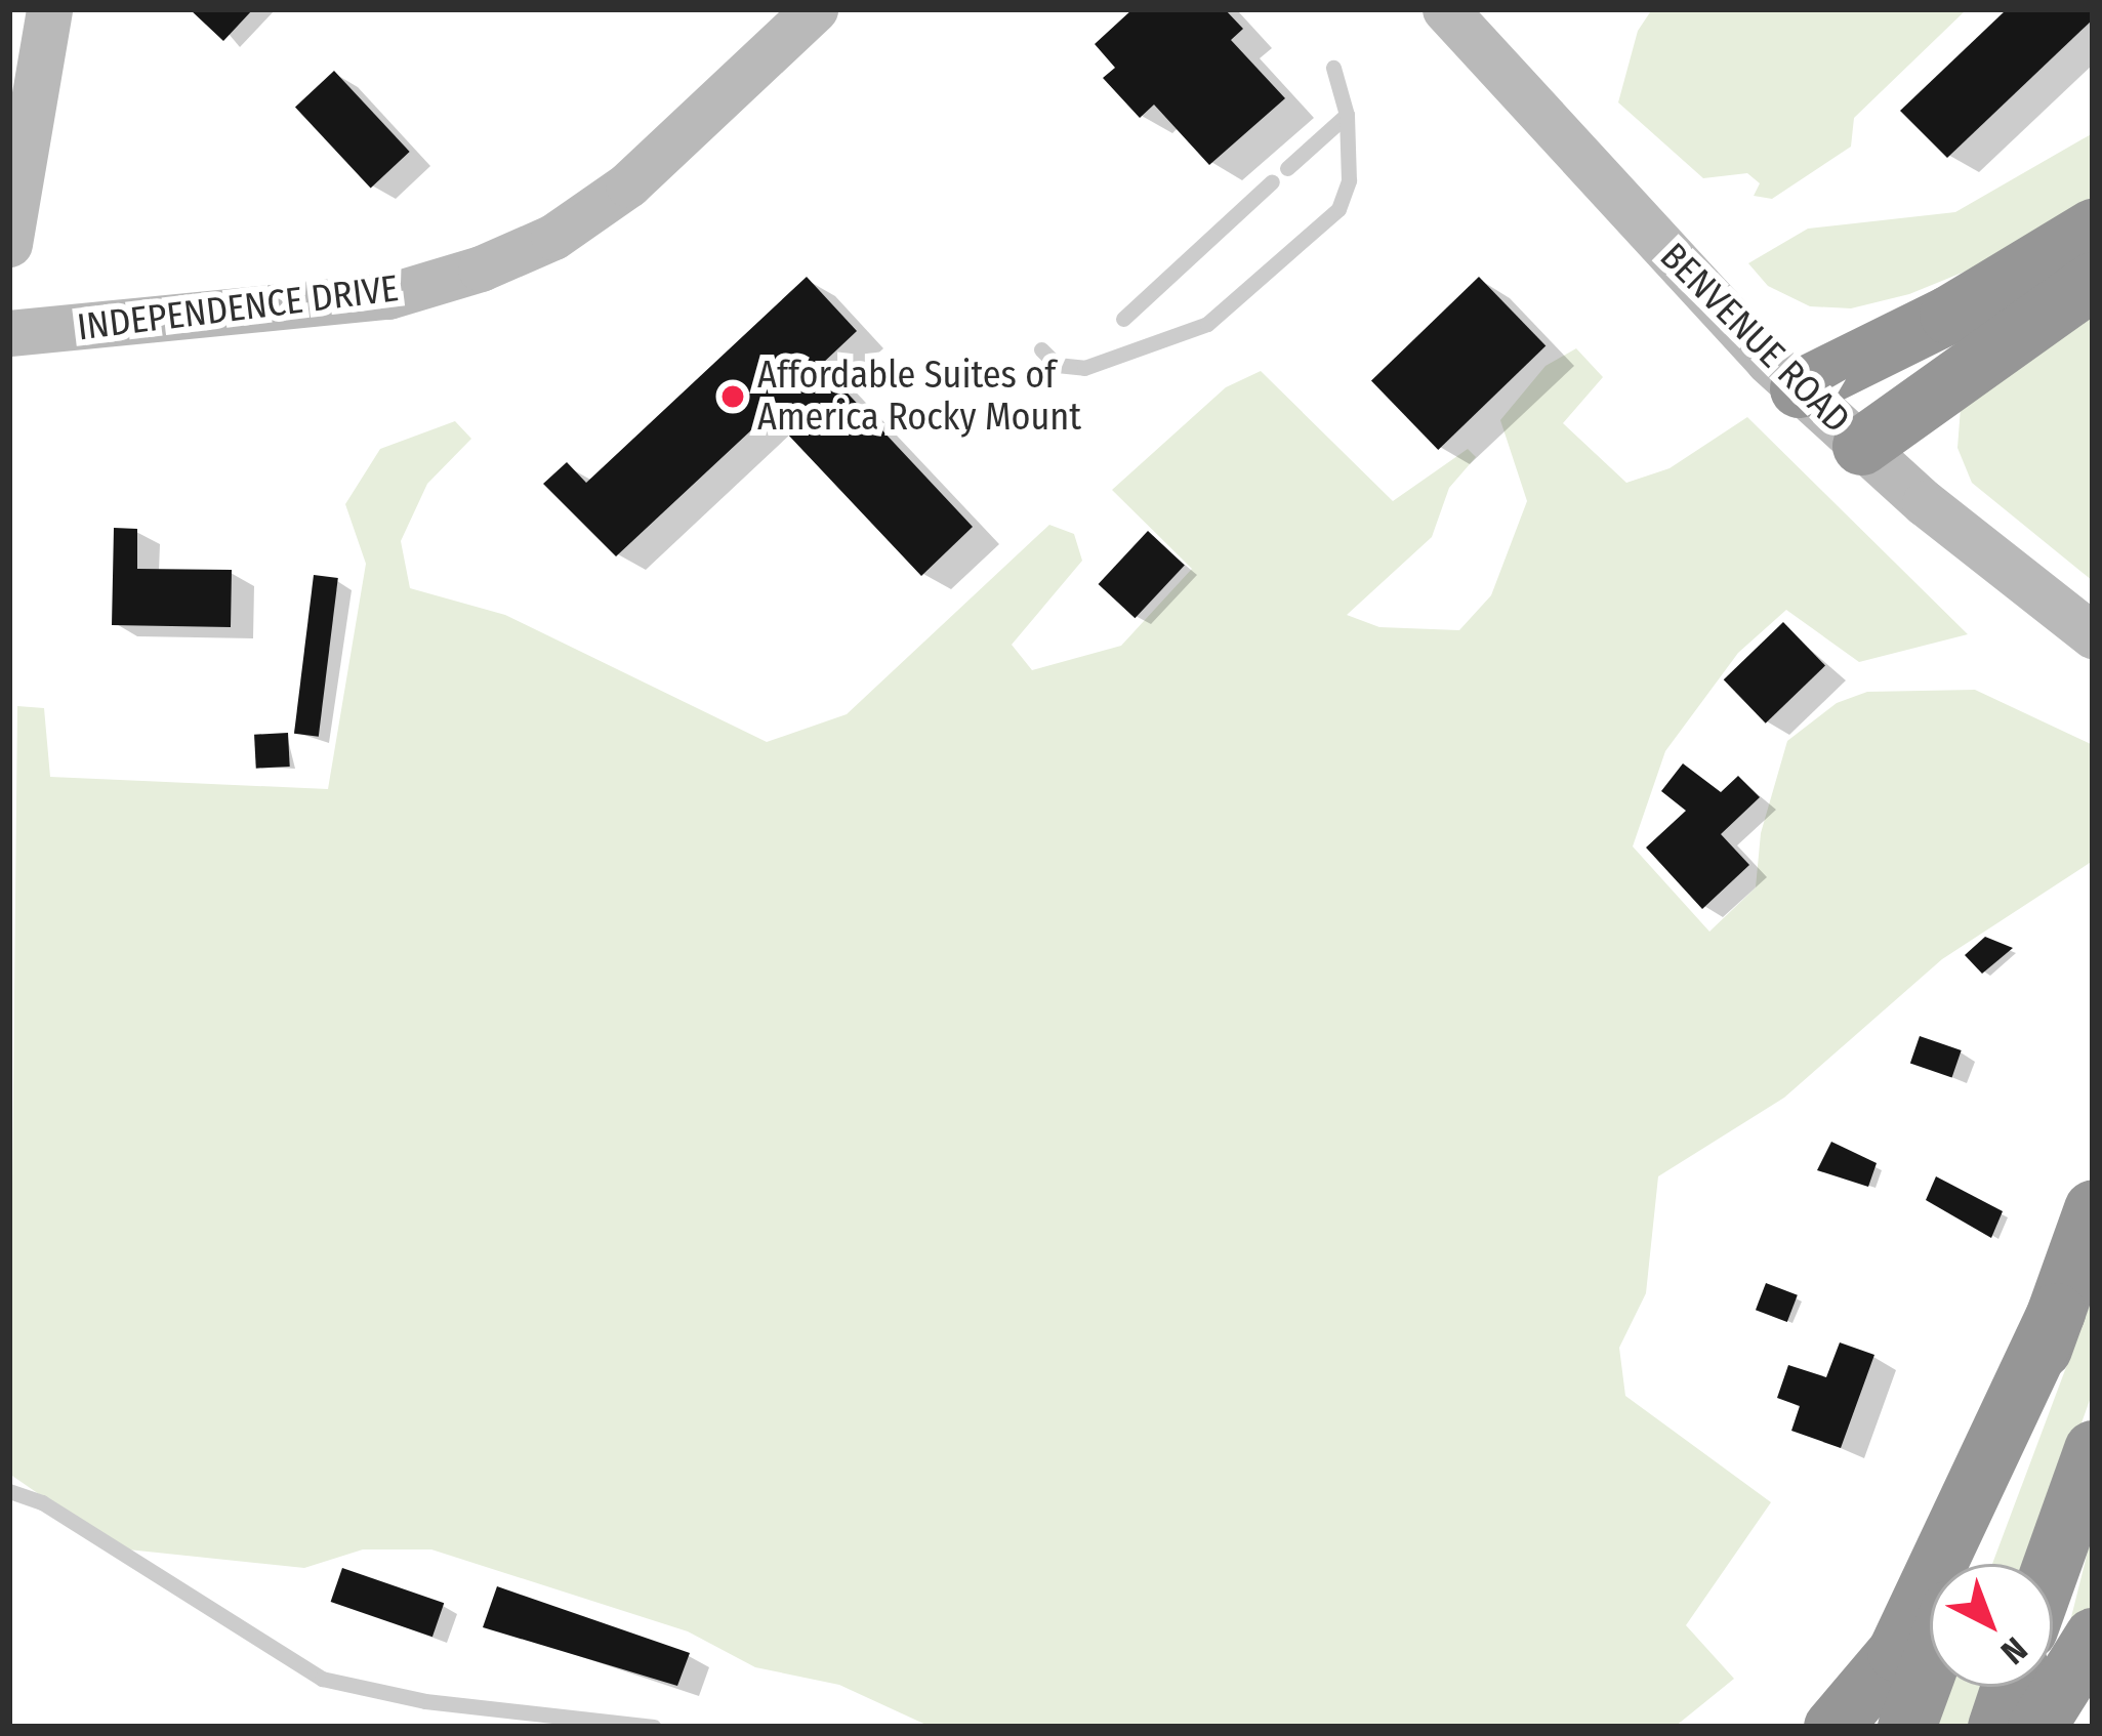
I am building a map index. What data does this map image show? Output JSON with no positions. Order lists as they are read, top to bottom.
{
  "streets": {
    "street": ["INDEPENDENCE DRIVE", "BENVENUE ROAD"]
  },
  "places": ["Affordable Suites of America Rocky Mount"],
  "north": "bottom right"
}
